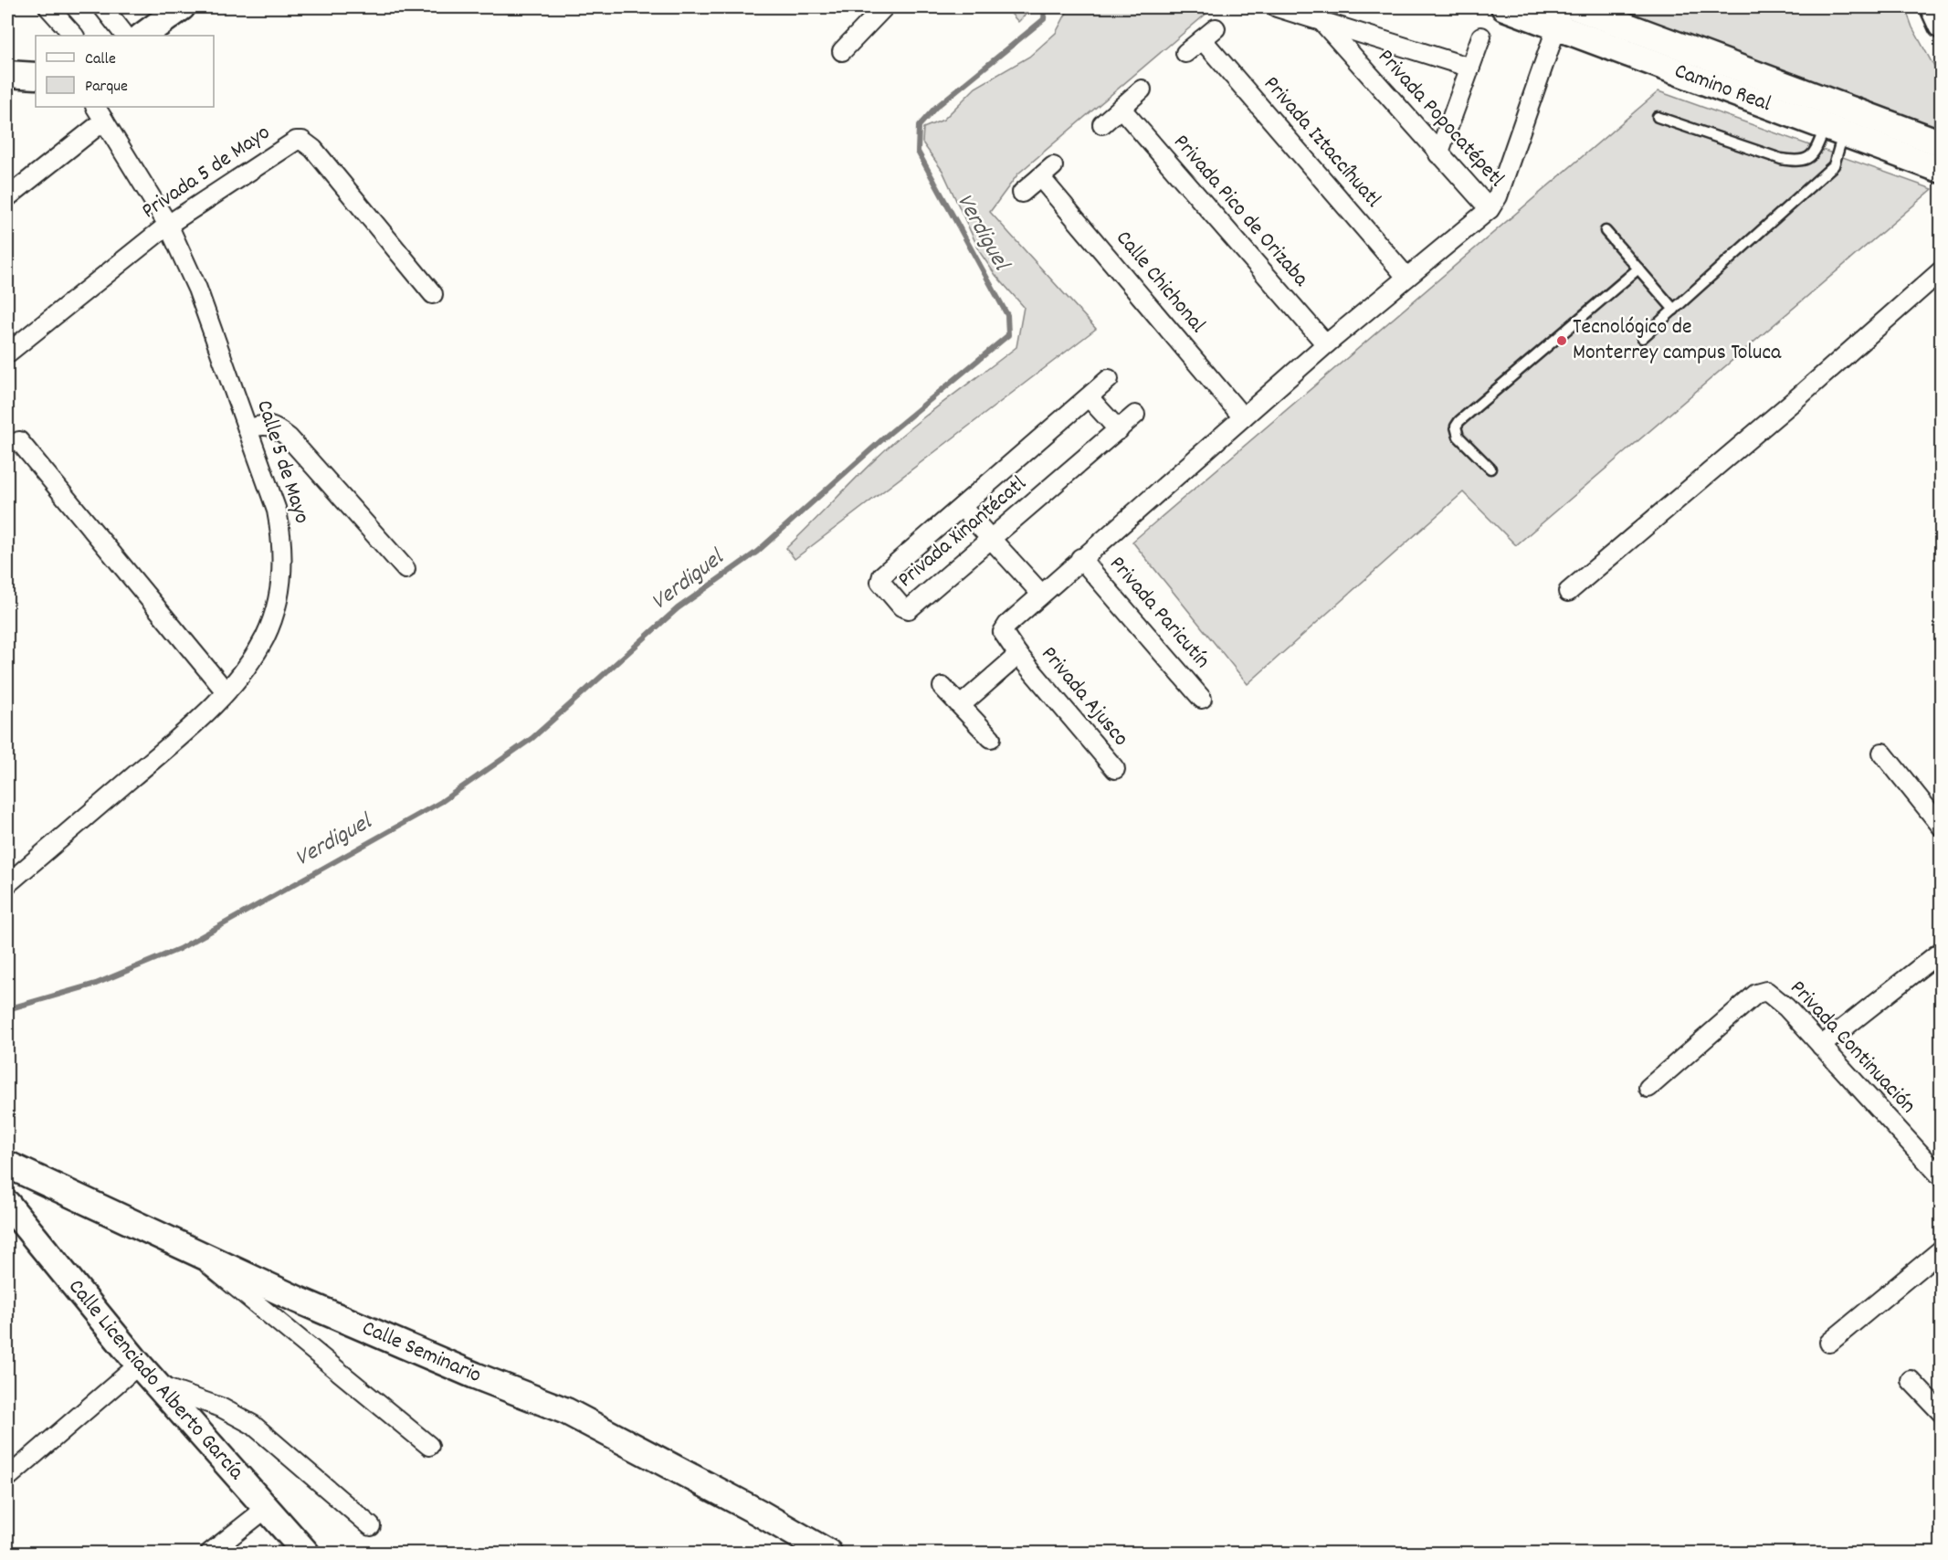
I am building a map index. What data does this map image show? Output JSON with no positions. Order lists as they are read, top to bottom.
{
  "streets": {
    "main road": ["Camino Real", "Calle Seminario", "Calle Licenciado Alberto García"],
    "street": [
      "Privada Popocatépetl",
      "Privada Iztaccíhuatl",
      "Privada 5 de Mayo",
      "Privada Pico de Orizaba",
      "Calle Chichonal",
      "Calle 5 de Mayo",
      "Privada Xinantécatl",
      "Privada Paricutín",
      "Privada Ajusco",
      "Privada Continuación"
    ]
  },
  "crossings": [
    ["Camino Real", "Privada Popocatépetl"],
    ["Privada Popocatépetl", "Privada Ajusco"],
    ["Privada Iztaccíhuatl", "Privada Ajusco"],
    ["Privada 5 de Mayo", "Calle 5 de Mayo"],
    ["Privada Pico de Orizaba", "Privada Ajusco"],
    ["Calle Chichonal", "Privada Ajusco"],
    ["Privada Paricutín", "Privada Ajusco"]
  ],
  "water": ["Verdiguel"],
  "places": ["Tecnológico de Monterrey campus Toluca"],
  "legend": ["Calle", "Parque"]
}
